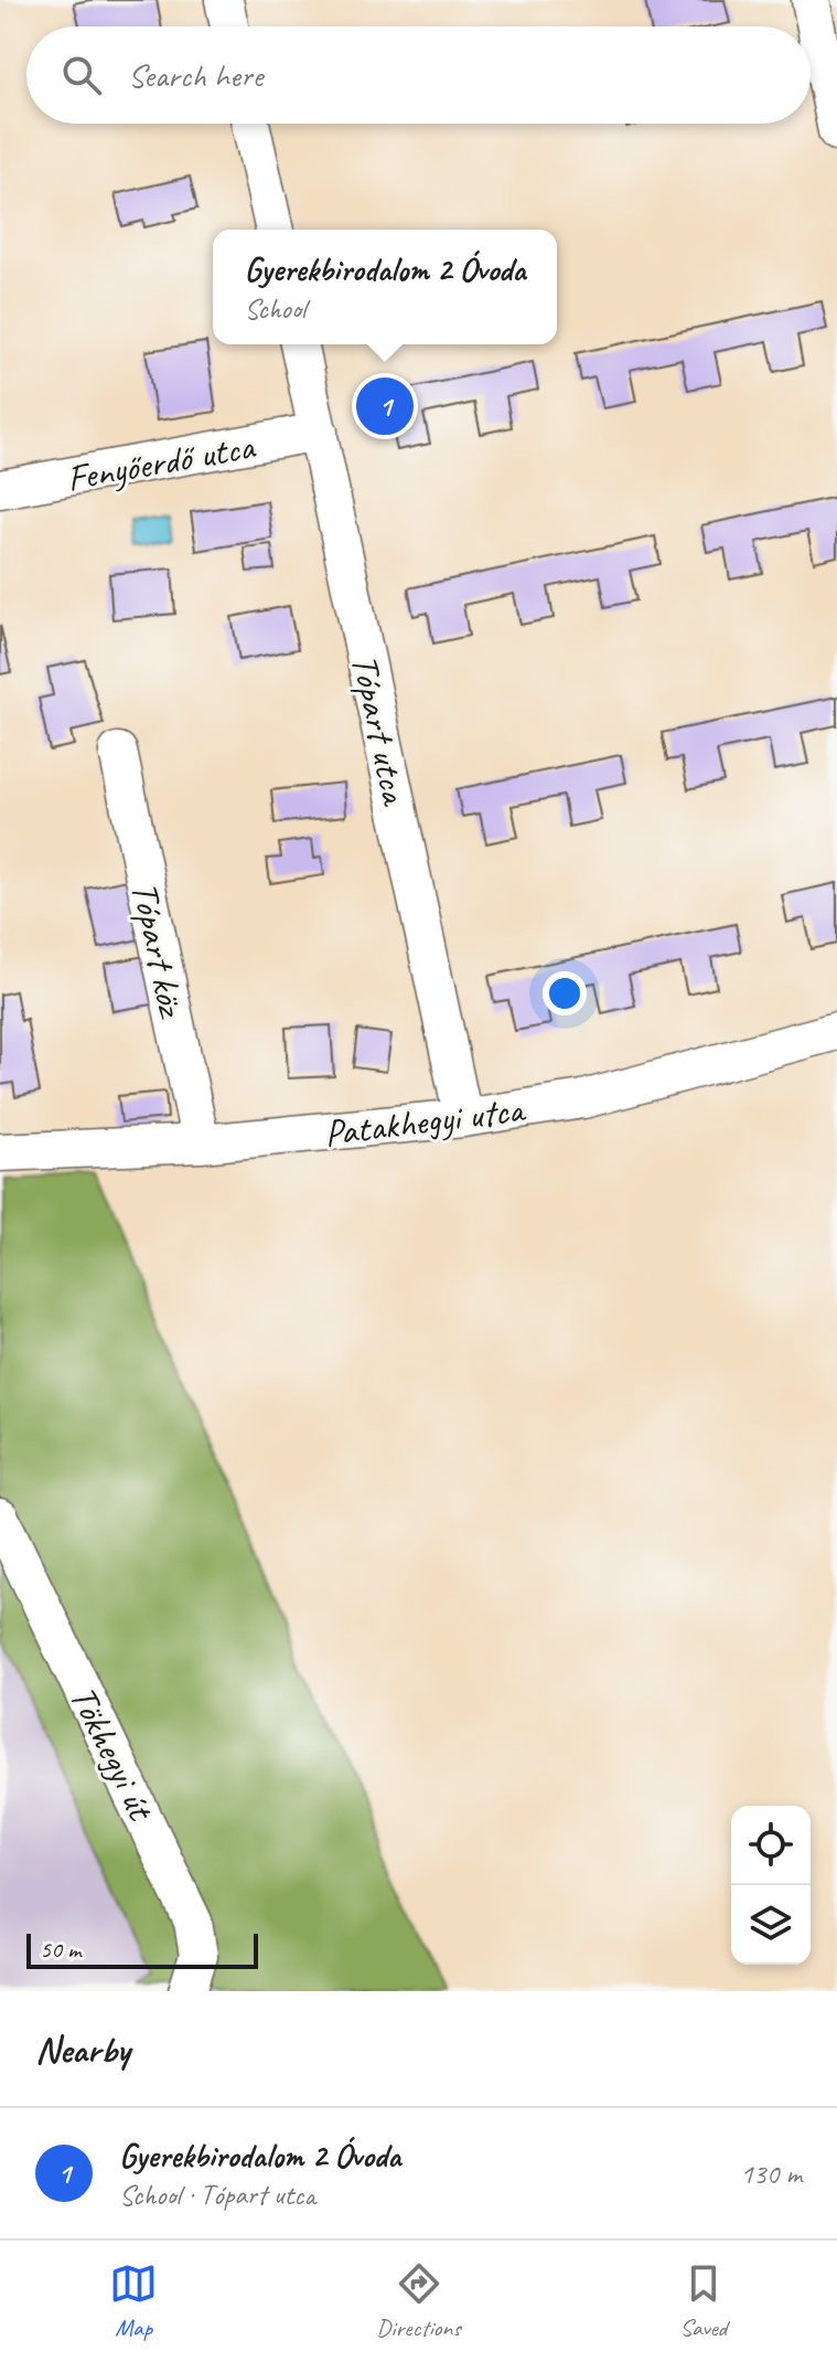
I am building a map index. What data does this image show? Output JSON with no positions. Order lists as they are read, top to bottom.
{
  "streets": {
    "street": [
      "Fenyőerdő utca",
      "Tópart utca",
      "Tópart köz",
      "Patakhegyi utca",
      "Tökhegyi út"
    ]
  },
  "crossings": [
    ["Fenyőerdő utca", "Tópart utca"],
    ["Tópart utca", "Patakhegyi utca"],
    ["Tópart köz", "Patakhegyi utca"]
  ],
  "scale_bar": "50 m",
  "page": {
    "search": "Search here",
    "popup": ["Gyerekbirodalom 2 Óvoda", "School"],
    "pins": "1",
    "scale": "50 m",
    "heading": "Nearby",
    "list": [
      {
        "mark": "1",
        "name": "Gyerekbirodalom 2 Óvoda",
        "note": "School · Tópart utca",
        "value": "130 m"
      }
    ],
    "nav": ["Map", "Directions", "Saved"]
  }
}
